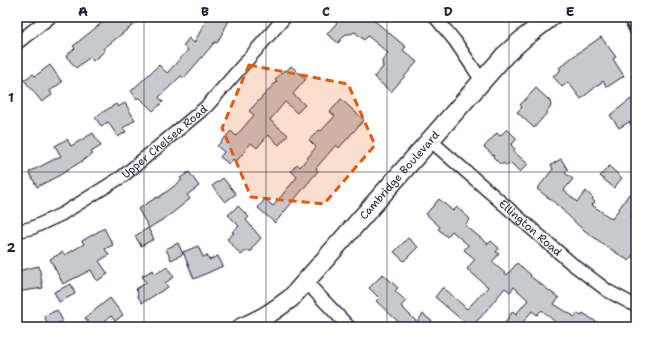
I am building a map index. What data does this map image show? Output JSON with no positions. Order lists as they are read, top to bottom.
{
  "streets": {
    "street": ["Upper Chelsea Road", "Cambridge Boulevard", "Ellington Road"]
  },
  "crossings": [
    ["Cambridge Boulevard", "Ellington Road"]
  ],
  "grid": {
    "columns": [
      "A",
      "B",
      "C",
      "D",
      "E"
    ],
    "rows": ["1", "2"]
  }
}
